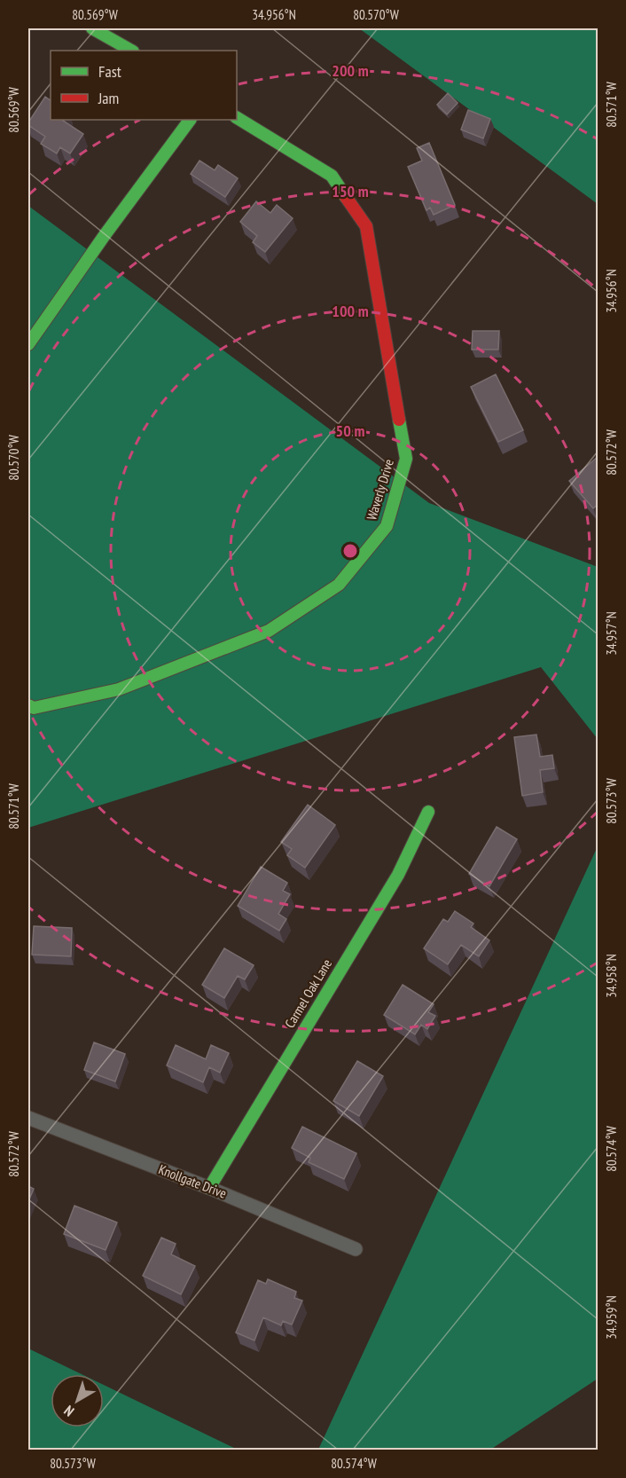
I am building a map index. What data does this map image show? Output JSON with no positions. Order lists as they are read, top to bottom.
{
  "streets": {
    "street": ["Waverly Drive", "Carmel Oak Lane", "Knollgate Drive"]
  },
  "crossings": [
    ["Carmel Oak Lane", "Knollgate Drive"]
  ],
  "legend": ["Fast", "Jam"],
  "north": "bottom left",
  "coordinates": [
    "80.569°W",
    "34.956°N",
    "80.570°W",
    "80.571°W",
    "80.572°W",
    "34.957°N",
    "80.573°W",
    "34.958°N",
    "80.574°W",
    "34.959°N"
  ],
  "rings": [
    "200 m",
    "150 m",
    "100 m",
    "50 m"
  ]
}
